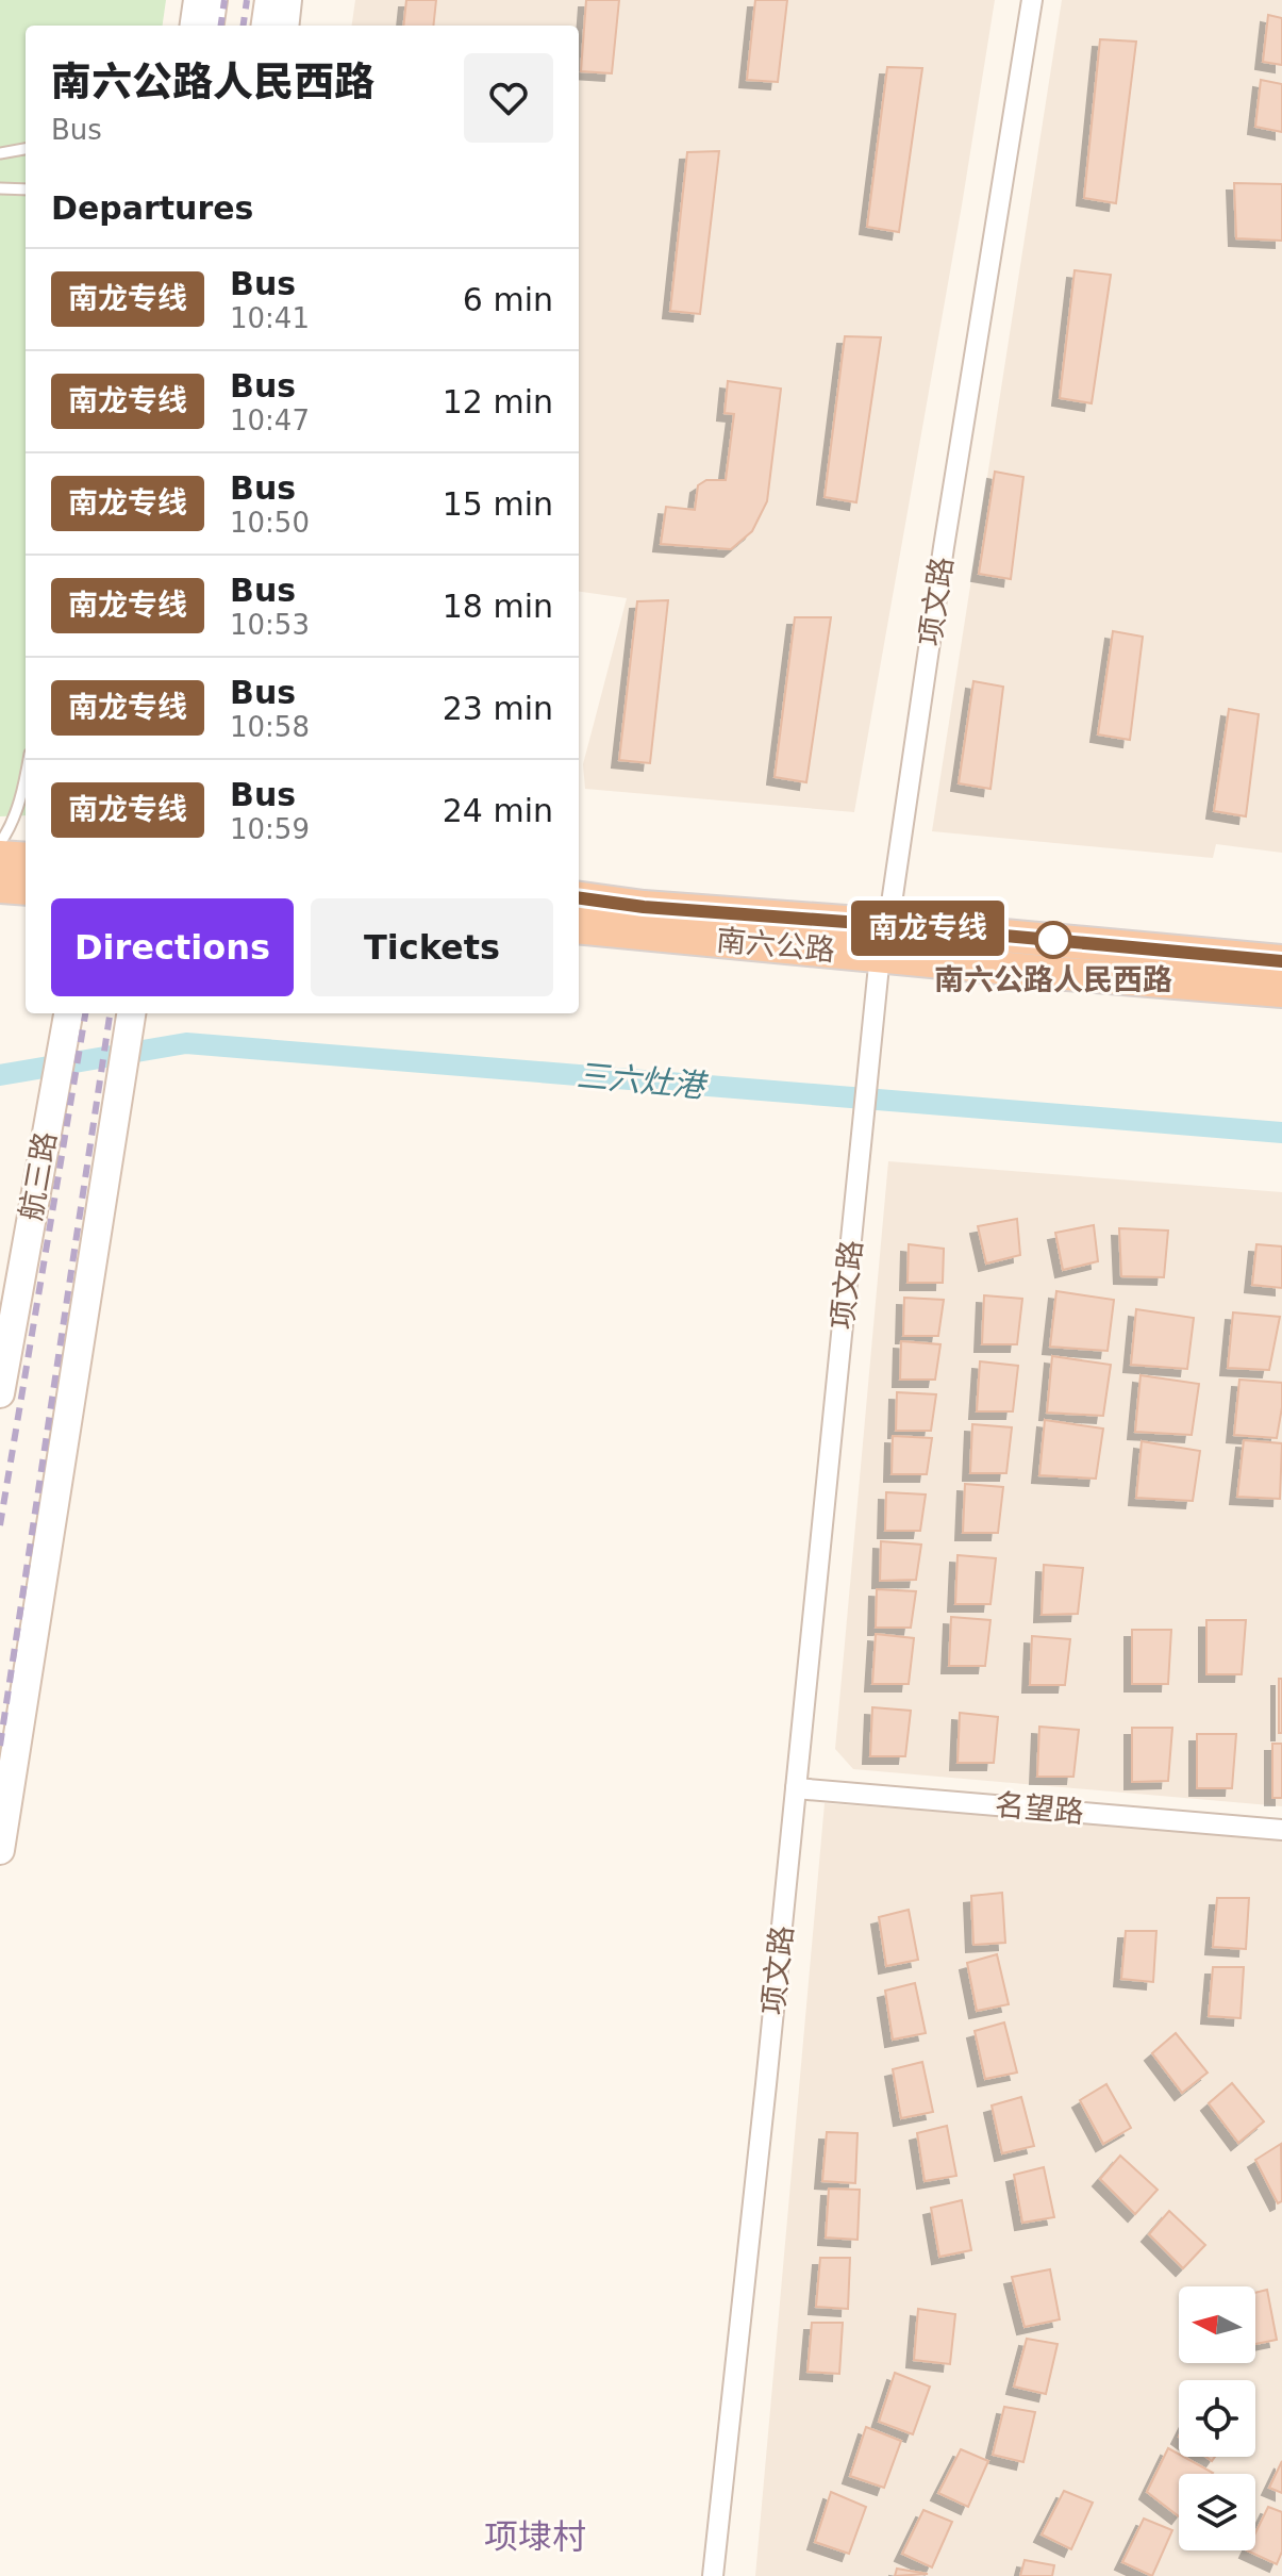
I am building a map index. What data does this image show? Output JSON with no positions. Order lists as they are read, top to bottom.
{
  "streets": {
    "highway": ["南六公路"],
    "main road": ["航三路"],
    "street": ["项文路", "名望路"]
  },
  "crossings": [
    ["项文路", "南六公路"],
    ["项文路", "名望路"]
  ],
  "districts": ["项埭村"],
  "water": ["三六灶港"],
  "places": ["南六公路人民西路"],
  "lines": ["bus line 南龙专线"],
  "north": "left",
  "page": {
    "on_map": "南龙专线",
    "heading": [
      ["南六公路人民西路", "Bus"],
      "Departures"
    ],
    "list": [
      {
        "mark": "南龙专线",
        "name": "Bus",
        "note": "10:41",
        "value": "6 min"
      },
      {
        "mark": "南龙专线",
        "name": "Bus",
        "note": "10:47",
        "value": "12 min"
      },
      {
        "mark": "南龙专线",
        "name": "Bus",
        "note": "10:50",
        "value": "15 min"
      },
      {
        "mark": "南龙专线",
        "name": "Bus",
        "note": "10:53",
        "value": "18 min"
      },
      {
        "mark": "南龙专线",
        "name": "Bus",
        "note": "10:58",
        "value": "23 min"
      },
      {
        "mark": "南龙专线",
        "name": "Bus",
        "note": "10:59",
        "value": "24 min"
      }
    ],
    "buttons": ["Directions", "Tickets"]
  }
}
